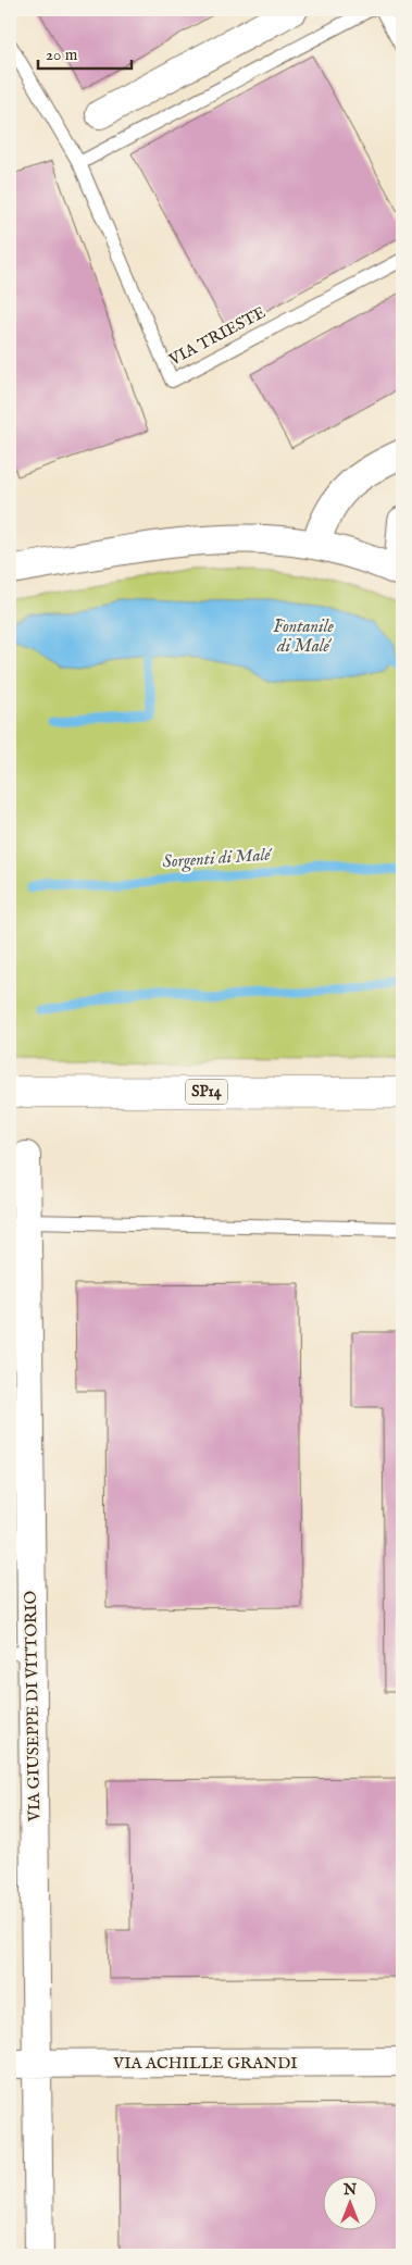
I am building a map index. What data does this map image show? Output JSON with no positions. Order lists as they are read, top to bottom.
{
  "streets": {
    "main road": ["SP14"],
    "street": ["VIA GIUSEPPE DI VITTORIO", "VIA ACHILLE GRANDI"],
    "lane": ["VIA TRIESTE"]
  },
  "crossings": [
    ["VIA GIUSEPPE DI VITTORIO", "VIA ACHILLE GRANDI"]
  ],
  "water": ["Fontanile di Malé", "Sorgenti di Malé"],
  "scale_bar": "20 m",
  "north": "top"
}
